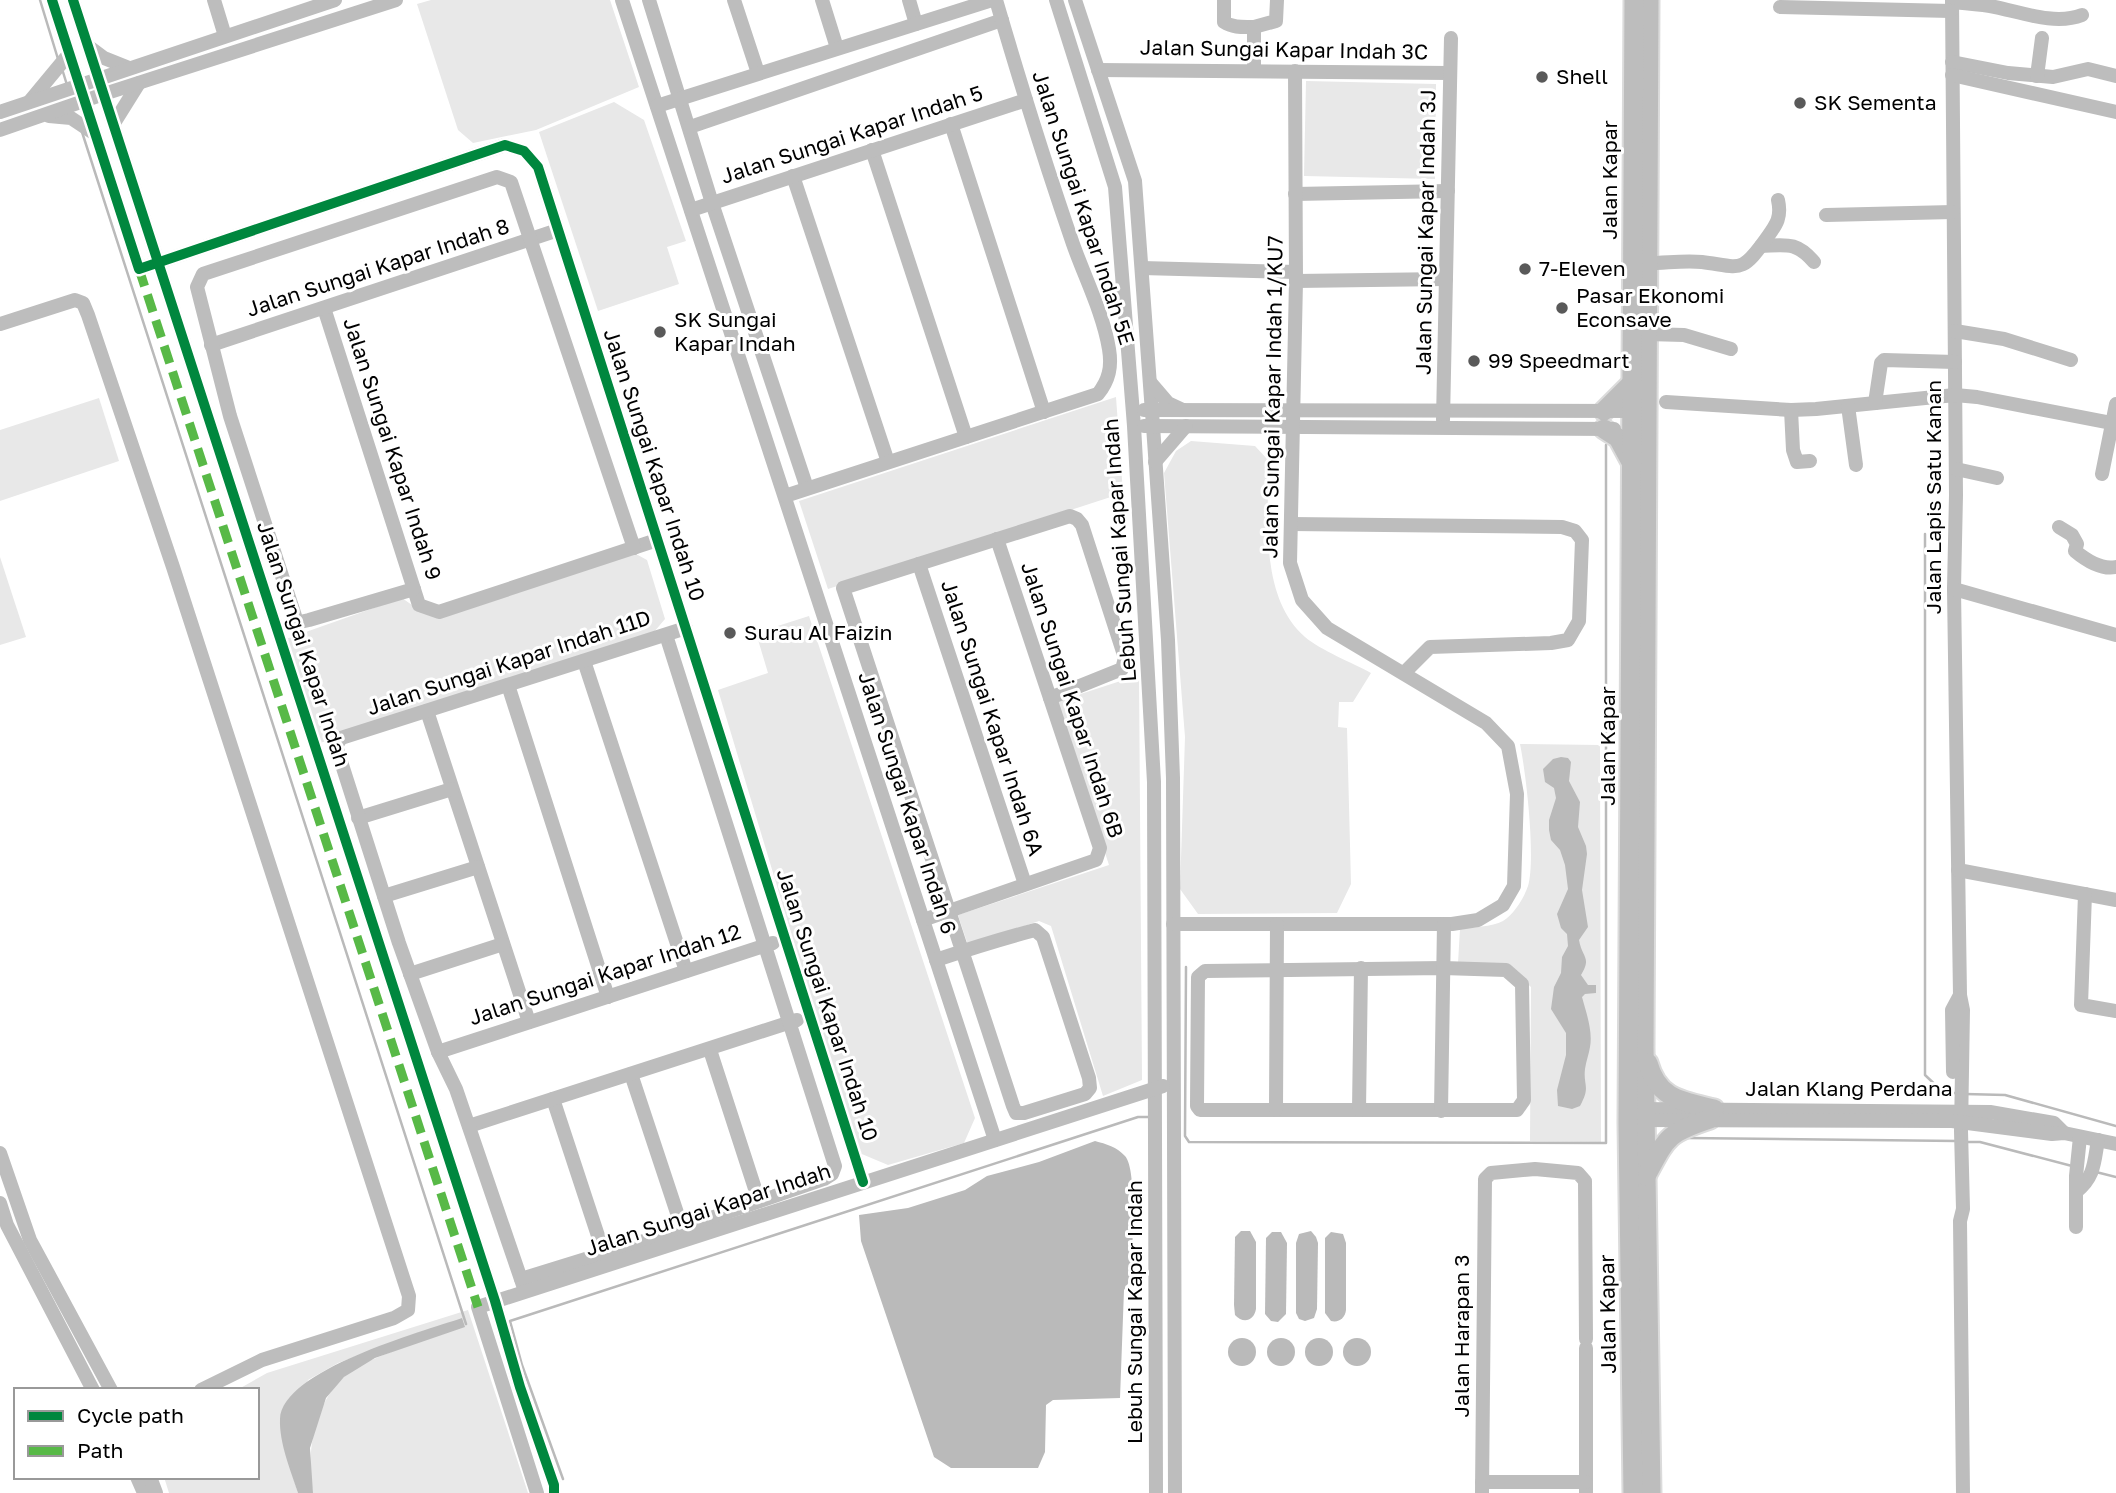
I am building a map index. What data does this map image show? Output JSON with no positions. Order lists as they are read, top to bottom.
{
  "streets": {
    "highway": ["Jalan Kapar"],
    "street": [
      "Jalan Sungai Kapar Indah 3C",
      "Jalan Sungai Kapar Indah 5",
      "Jalan Sungai Kapar Indah 5E",
      "Jalan Sungai Kapar Indah 3J",
      "Jalan Sungai Kapar Indah 8",
      "Jalan Sungai Kapar Indah 1/KU7",
      "Jalan Sungai Kapar Indah 9",
      "Jalan Sungai Kapar Indah 10",
      "Jalan Lapis Satu Kanan",
      "Lebuh Sungai Kapar Indah",
      "Jalan Sungai Kapar Indah",
      "Jalan Sungai Kapar Indah 11D",
      "Jalan Sungai Kapar Indah 6B",
      "Jalan Sungai Kapar Indah 6A",
      "Jalan Sungai Kapar Indah 6",
      "Jalan Sungai Kapar Indah 12",
      "Jalan Klang Perdana",
      "Jalan Harapan 3"
    ]
  },
  "crossings": [
    ["Jalan Sungai Kapar Indah 3C", "Jalan Sungai Kapar Indah 3J"],
    ["Jalan Sungai Kapar Indah 3C", "Jalan Sungai Kapar Indah 1/KU7"],
    ["Jalan Sungai Kapar Indah 3C", "Lebuh Sungai Kapar Indah"],
    ["Jalan Sungai Kapar Indah 5", "Jalan Sungai Kapar Indah 5E"],
    ["Jalan Sungai Kapar Indah 5", "Jalan Sungai Kapar Indah 6"],
    ["Jalan Kapar", "Jalan Klang Perdana"],
    ["Jalan Sungai Kapar Indah 5E", "Jalan Sungai Kapar Indah 6"],
    ["Jalan Sungai Kapar Indah 8", "Jalan Sungai Kapar Indah 9"],
    ["Jalan Sungai Kapar Indah 8", "Jalan Sungai Kapar Indah 10"],
    ["Jalan Sungai Kapar Indah 1/KU7", "Lebuh Sungai Kapar Indah"],
    ["Jalan Sungai Kapar Indah 9", "Jalan Sungai Kapar Indah 10"],
    ["Jalan Sungai Kapar Indah 10", "Jalan Sungai Kapar Indah"],
    ["Jalan Sungai Kapar Indah 10", "Jalan Sungai Kapar Indah 11D"],
    ["Jalan Sungai Kapar Indah 10", "Jalan Sungai Kapar Indah 12"],
    ["Jalan Lapis Satu Kanan", "Jalan Klang Perdana"],
    ["Lebuh Sungai Kapar Indah", "Jalan Sungai Kapar Indah"],
    ["Jalan Sungai Kapar Indah", "Jalan Sungai Kapar Indah 11D"],
    ["Jalan Sungai Kapar Indah", "Jalan Sungai Kapar Indah 6"],
    ["Jalan Sungai Kapar Indah 11D", "Jalan Sungai Kapar Indah 12"],
    ["Jalan Sungai Kapar Indah 6B", "Jalan Sungai Kapar Indah 6A"],
    ["Jalan Sungai Kapar Indah 6B", "Jalan Sungai Kapar Indah 6"]
  ],
  "places": [
    "Shell",
    "SK Sementa",
    "7-Eleven",
    "Pasar Ekonomi Econsave",
    "SK Sungai Kapar Indah",
    "99 Speedmart",
    "Surau Al Faizin"
  ],
  "legend": ["Cycle path", "Path"]
}
